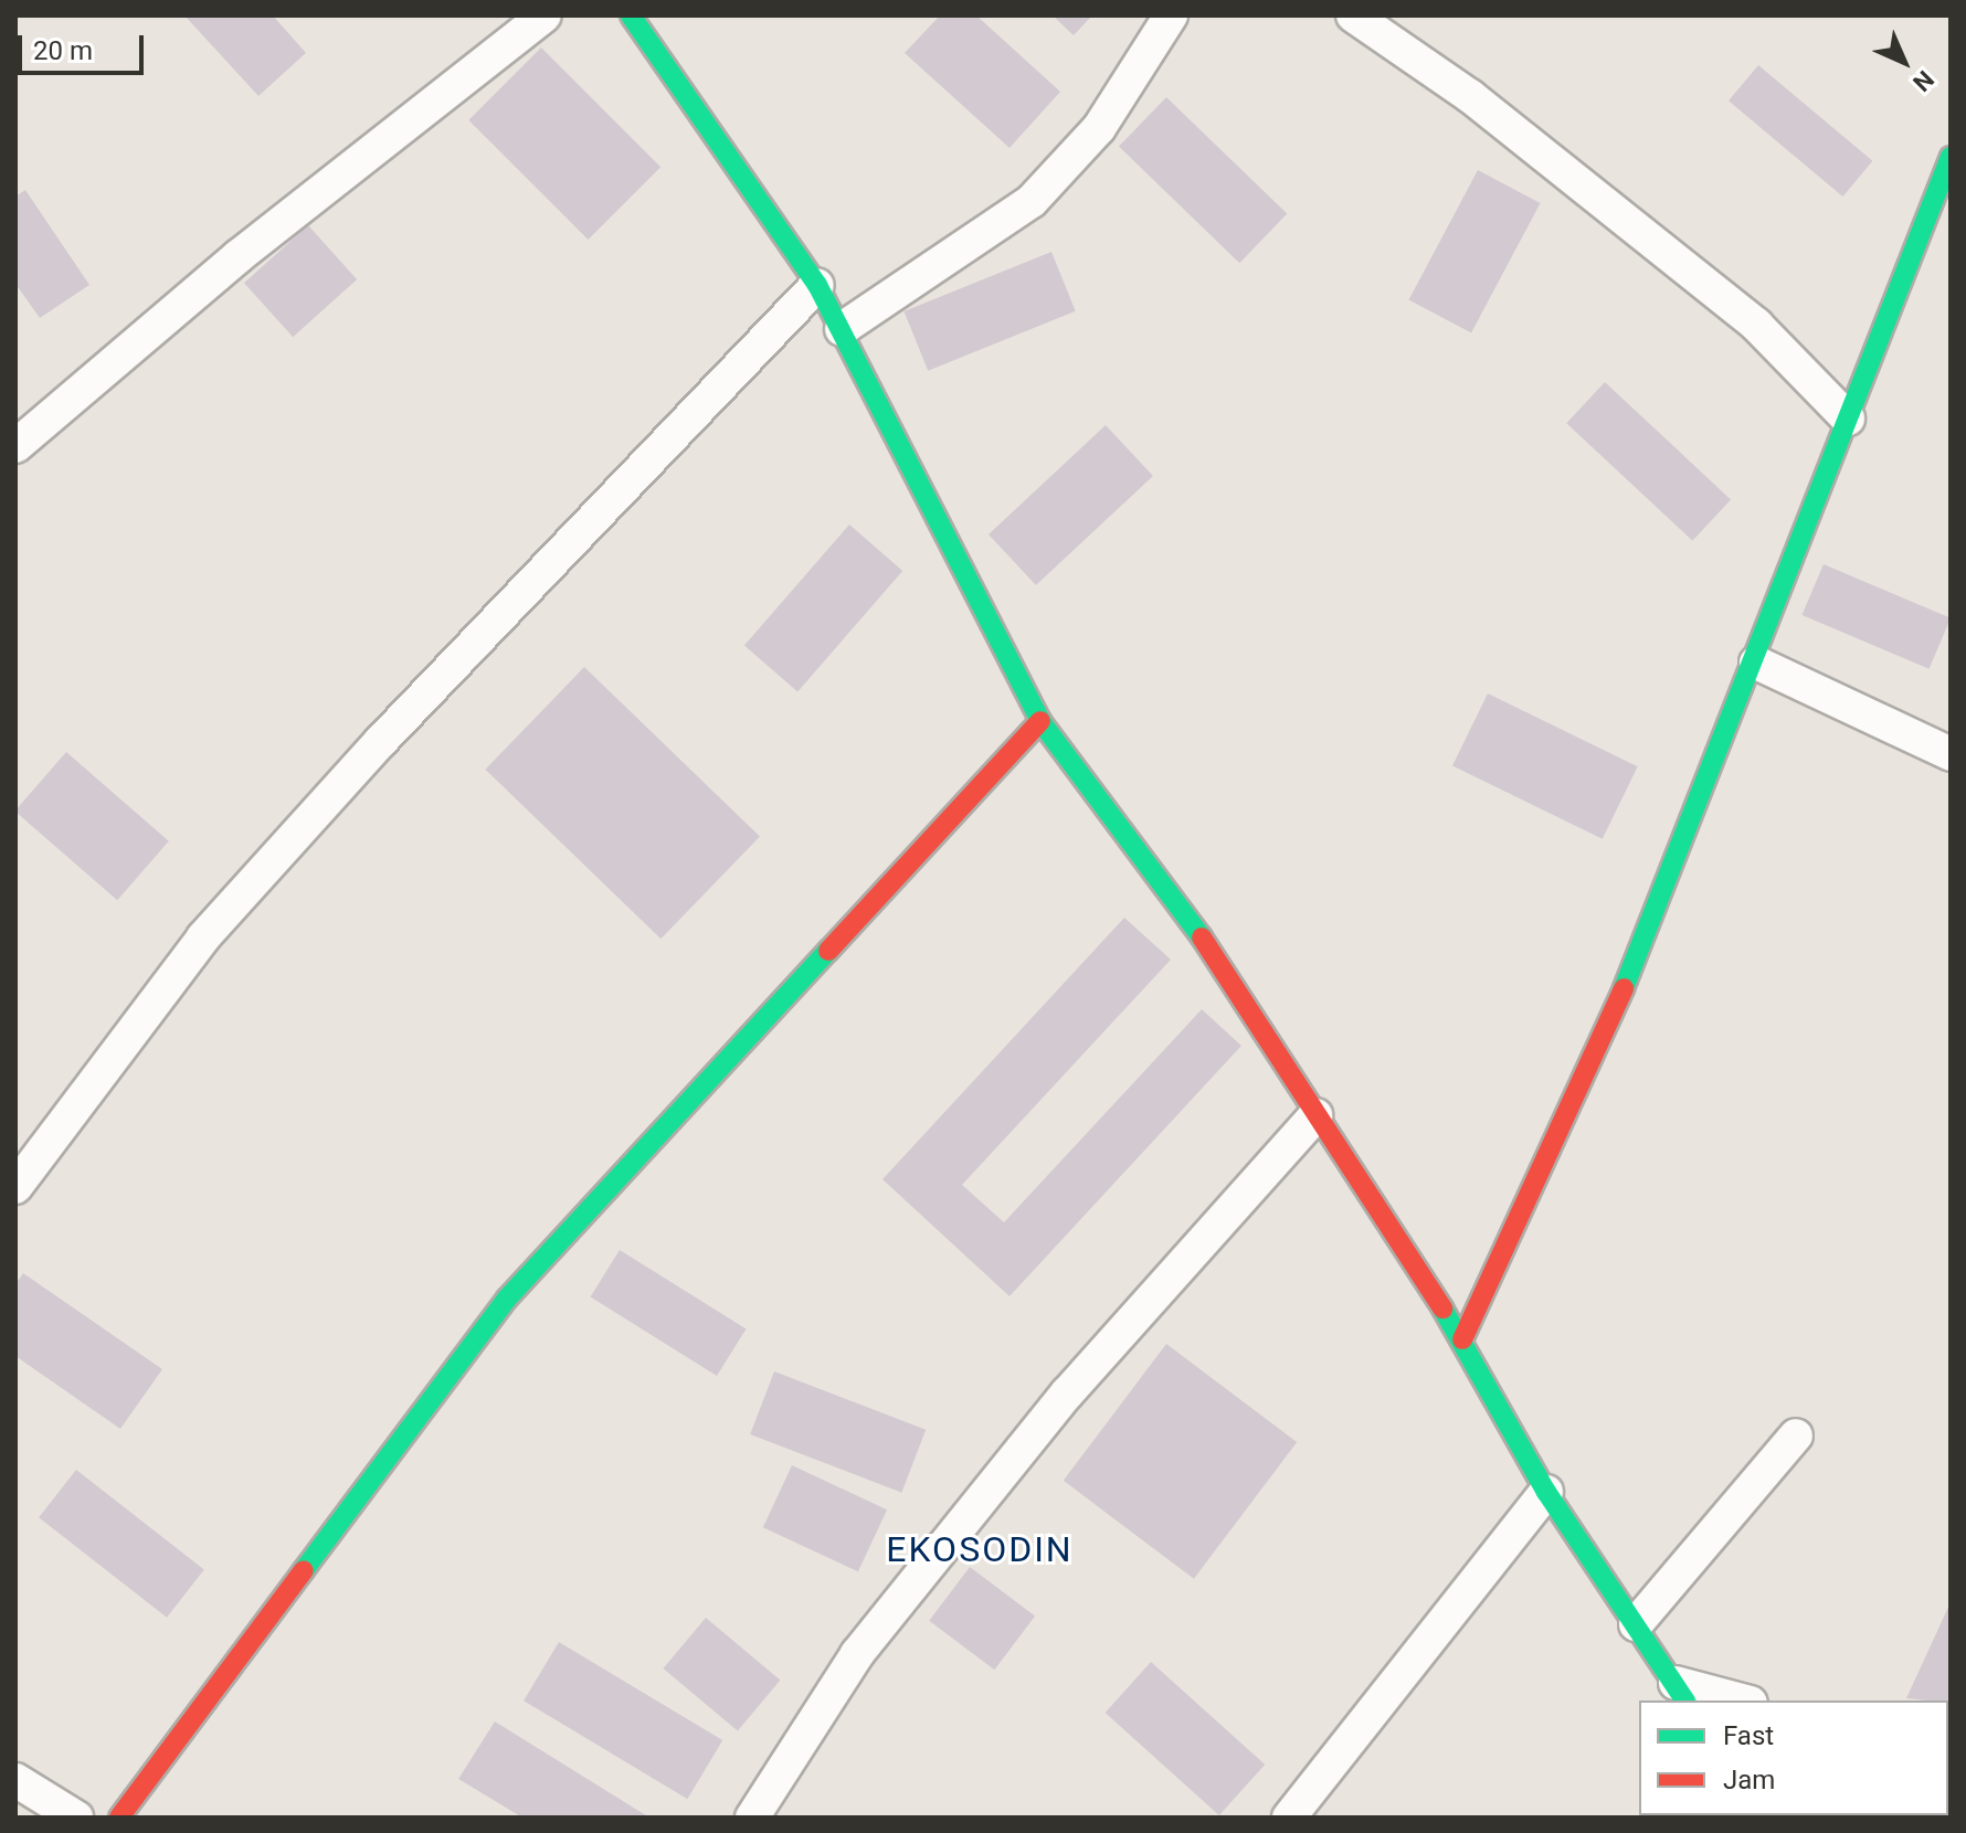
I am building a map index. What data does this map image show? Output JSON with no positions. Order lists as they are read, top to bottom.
{
  "districts": ["EKOSODIN"],
  "legend": ["Fast", "Jam"],
  "scale_bar": "20 m",
  "north": "bottom right"
}
